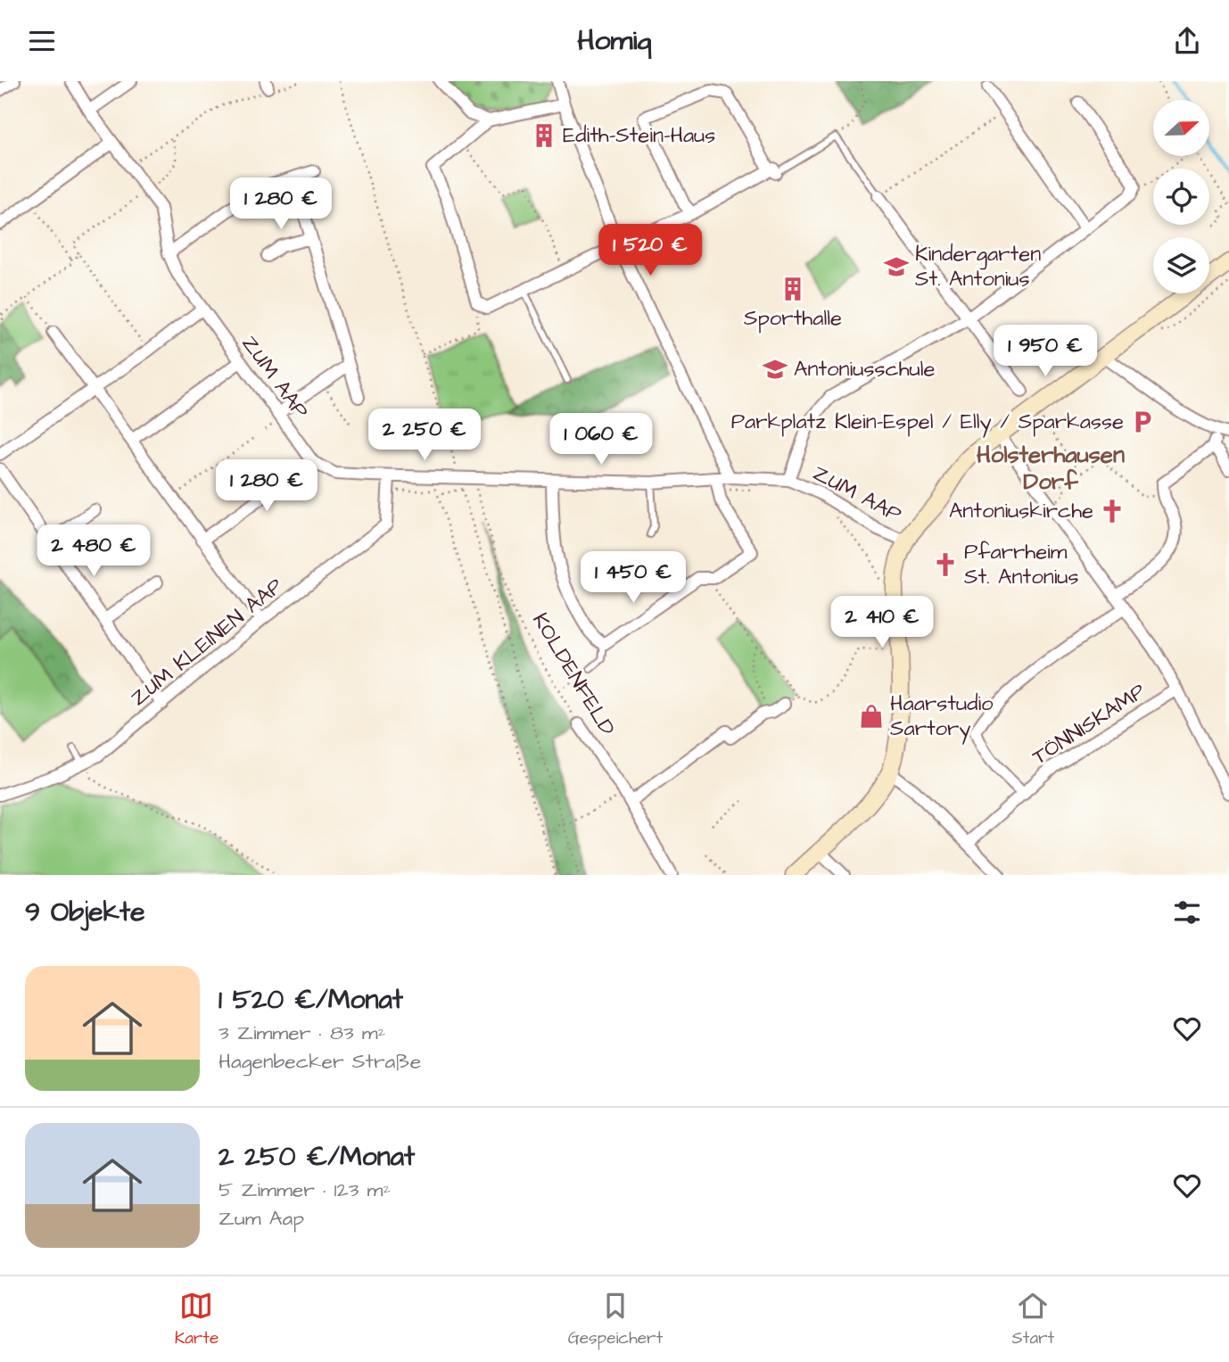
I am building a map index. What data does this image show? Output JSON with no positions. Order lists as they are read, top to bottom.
{
  "streets": {
    "street": [
      "ZUM AAP",
      "ZUM KLEINEN AAP",
      "KOLDENFELD",
      "TÖNNISKAMP"
    ]
  },
  "crossings": [
    ["ZUM AAP", "ZUM KLEINEN AAP"],
    ["ZUM AAP", "KOLDENFELD"]
  ],
  "districts": ["Holsterhausen Dorf"],
  "places": {
    "building": ["Edith-Stein-Haus", "Sporthalle"],
    "school or university": ["Kindergarten St. Antonius", "Antoniusschule"],
    "parking": ["Parkplatz Klein-Espel / Elly / Sparkasse"],
    "church": ["Antoniuskirche", "Pfarrheim St. Antonius"],
    "shop": ["Haarstudio Sartory"]
  },
  "north": "right",
  "page": {
    "header": "Homiq",
    "price": [
      "1 280 €",
      "1 520 €",
      "1 950 €",
      "2 250 €",
      "1 060 €",
      "1 280 €",
      "2 480 €",
      "1 450 €",
      "2 410 €"
    ],
    "heading": "9 Objekte",
    "list": [
      {
        "name": "1 520 €/Monat",
        "note": "3 Zimmer · 83 m² · Hagenbecker Straße"
      },
      {
        "name": "2 250 €/Monat",
        "note": "5 Zimmer · 123 m² · Zum Aap"
      }
    ],
    "tabs": ["Karte", "Gespeichert", "Start"]
  }
}
